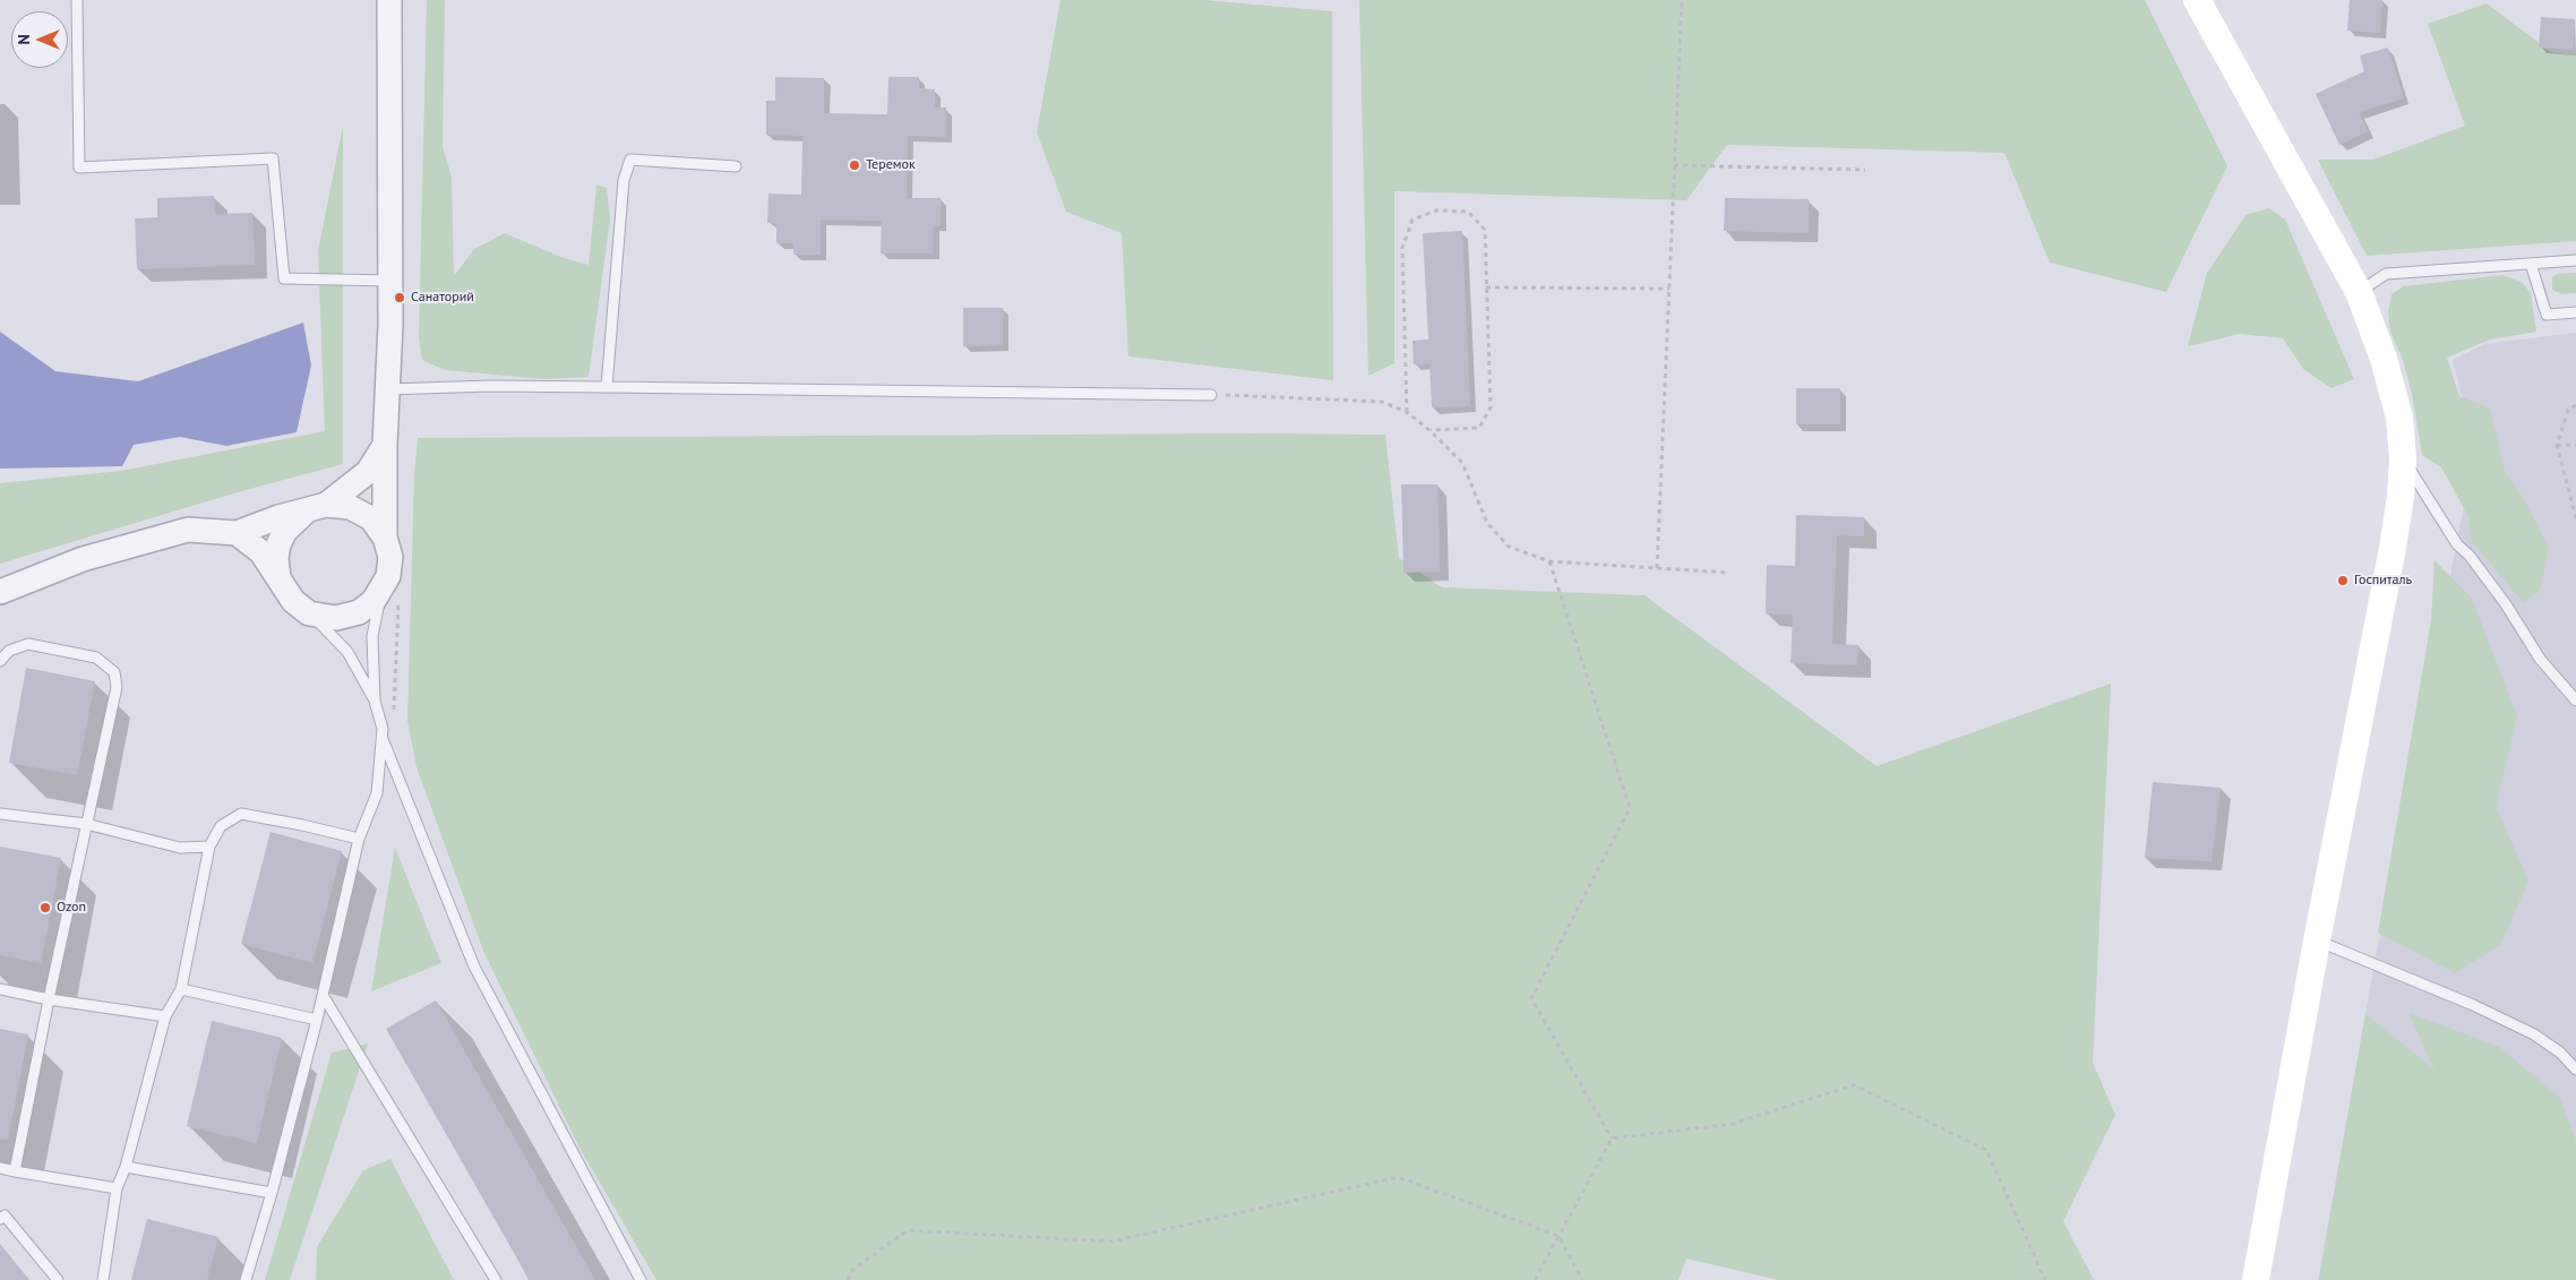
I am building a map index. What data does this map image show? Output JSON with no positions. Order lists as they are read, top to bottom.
{
  "places": [
    "Теремок",
    "Санаторий",
    "Госпиталь",
    "Ozon"
  ],
  "north": "left"
}
